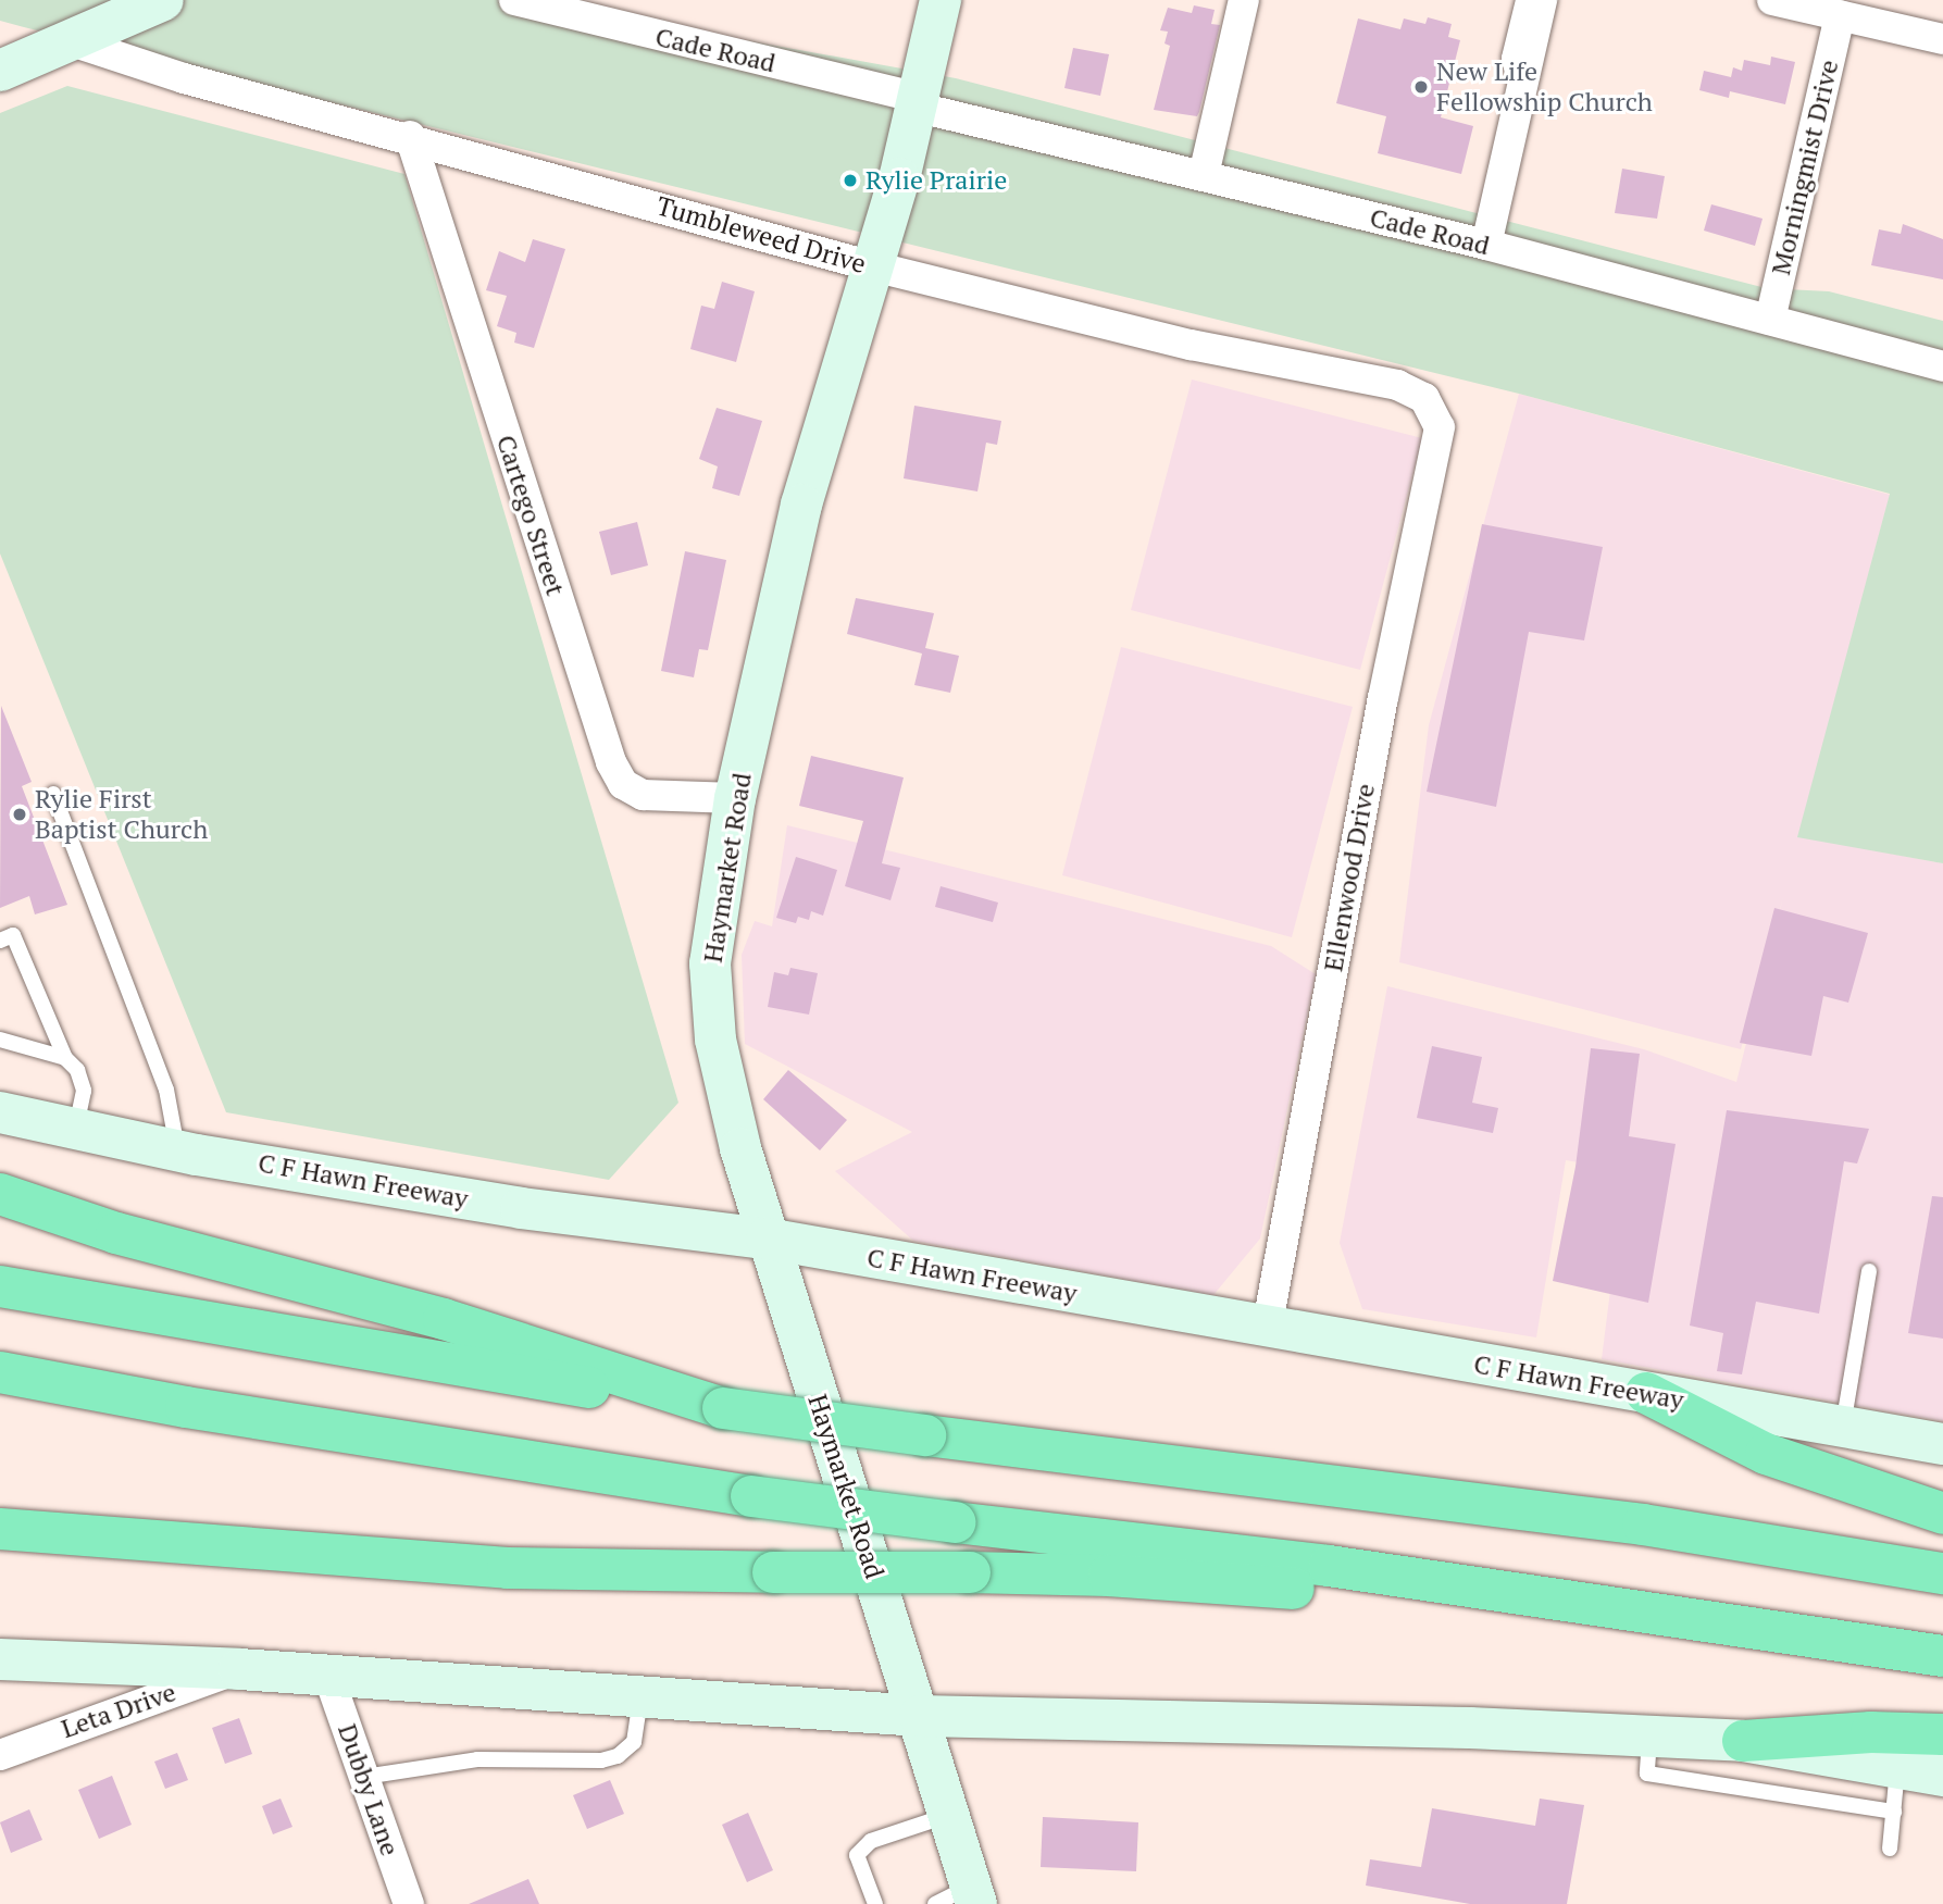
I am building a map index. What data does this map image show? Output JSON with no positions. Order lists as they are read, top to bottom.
{
  "streets": {
    "main road": ["Haymarket Road", "C F Hawn Freeway"],
    "street": [
      "Cade Road",
      "Morningmist Drive",
      "Tumbleweed Drive",
      "Cartego Street",
      "Ellenwood Drive",
      "Leta Drive",
      "Dubby Lane"
    ]
  },
  "crossings": [
    ["Cade Road", "Morningmist Drive"],
    ["Cade Road", "Haymarket Road"],
    ["Tumbleweed Drive", "Cartego Street"],
    ["Tumbleweed Drive", "Haymarket Road"],
    ["Tumbleweed Drive", "Ellenwood Drive"],
    ["Cartego Street", "Haymarket Road"],
    ["Haymarket Road", "C F Hawn Freeway"],
    ["Ellenwood Drive", "C F Hawn Freeway"]
  ],
  "places": ["New Life Fellowship Church", "Rylie Prairie", "Rylie First Baptist Church"]
}
